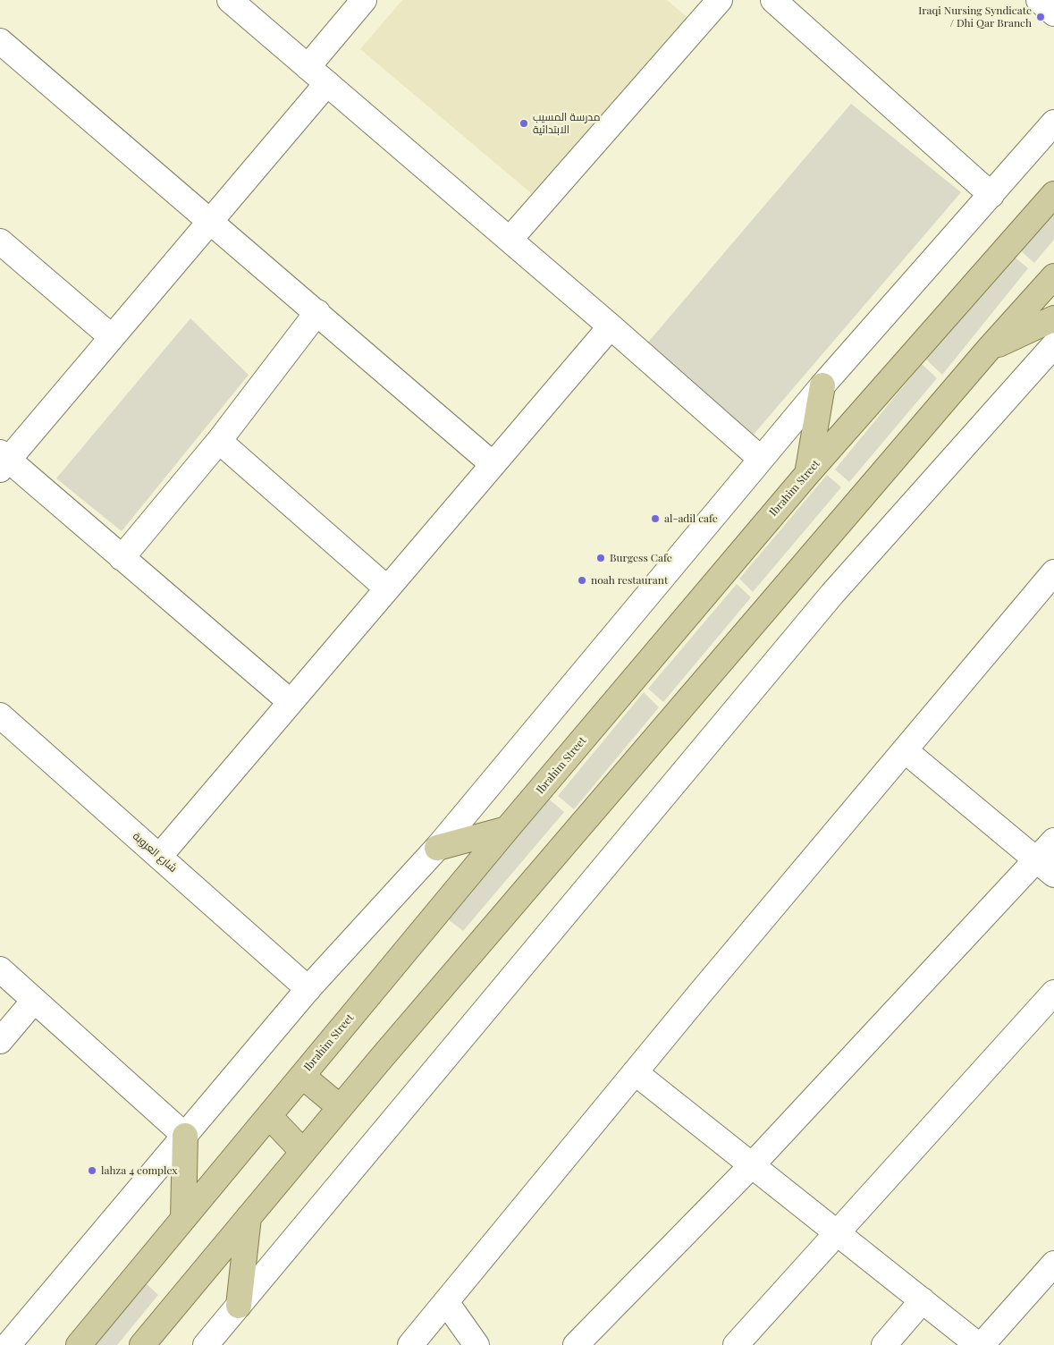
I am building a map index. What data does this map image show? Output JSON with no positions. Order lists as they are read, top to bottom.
{
  "streets": {
    "main road": ["Ibrahim Street"],
    "street": ["شارع العروبة"]
  },
  "places": [
    "Iraqi Nursing Syndicate / Dhi Qar Branch",
    "مدرسة المسيب الابتدائية",
    "al-adil cafe",
    "Burgess Cafe",
    "noah restaurant",
    "lahza 4 complex"
  ]
}
